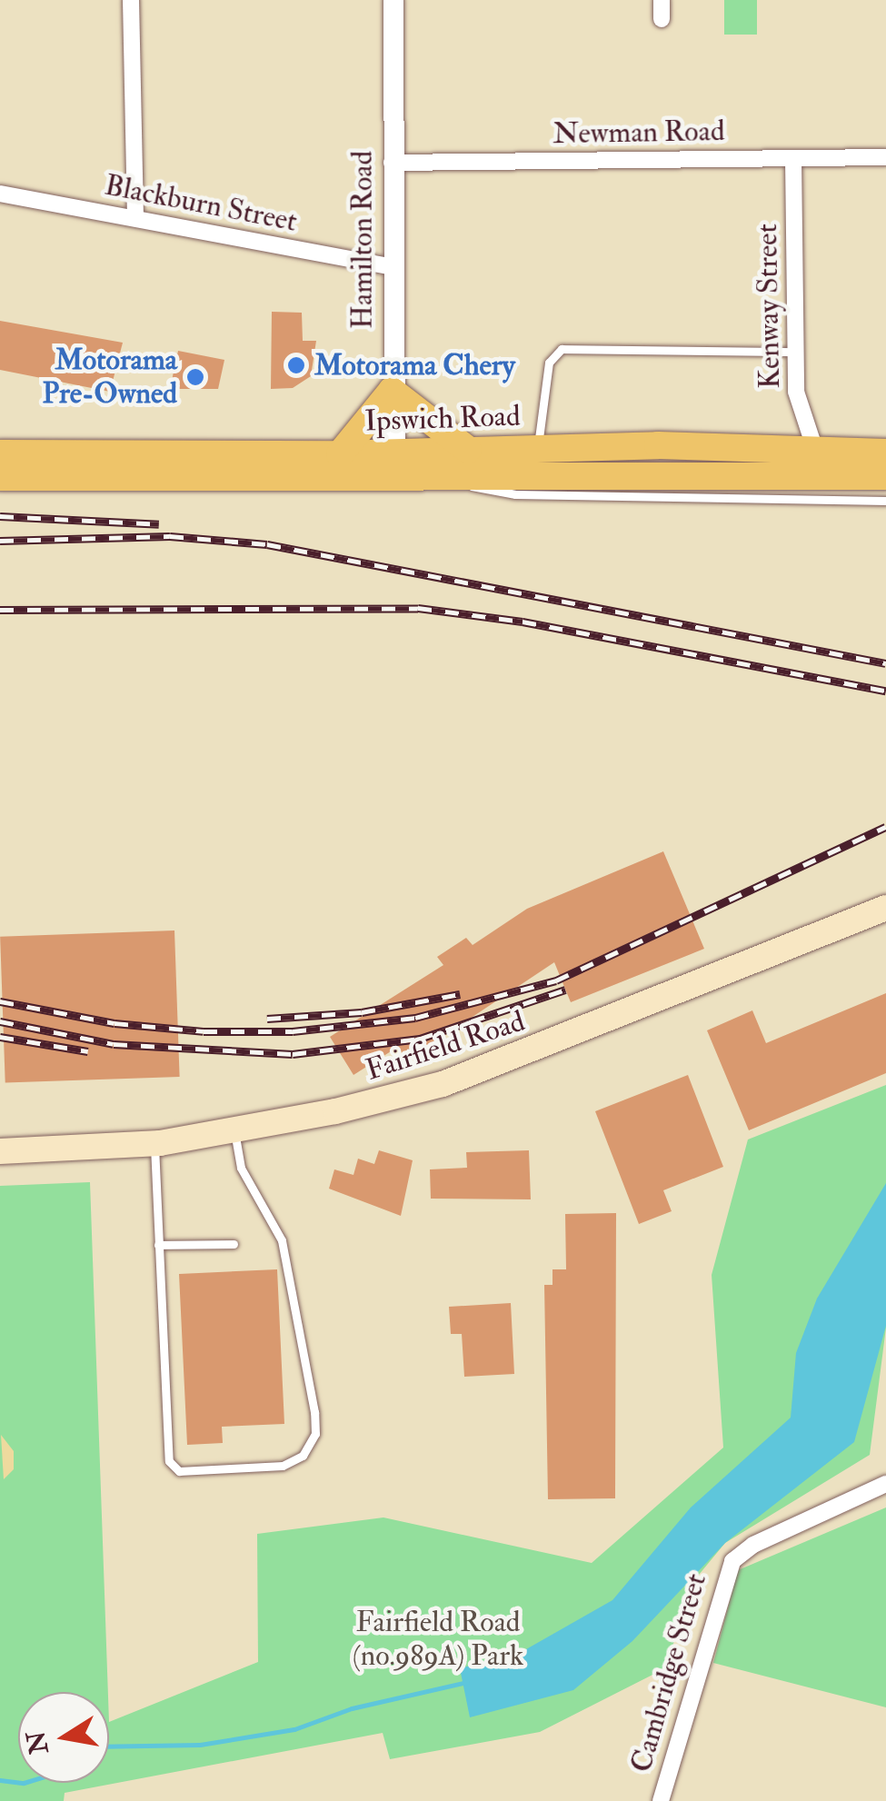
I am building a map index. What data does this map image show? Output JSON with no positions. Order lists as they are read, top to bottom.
{
  "streets": {
    "highway": ["Ipswich Road"],
    "main road": ["Fairfield Road"],
    "street": [
      "Newman Road",
      "Blackburn Street",
      "Hamilton Road",
      "Kenway Street",
      "Cambridge Street"
    ]
  },
  "crossings": [
    ["Newman Road", "Hamilton Road"],
    ["Newman Road", "Kenway Street"],
    ["Blackburn Street", "Hamilton Road"],
    ["Hamilton Road", "Ipswich Road"],
    ["Kenway Street", "Ipswich Road"]
  ],
  "parks": ["Fairfield Road (no.989A) Park"],
  "places": ["Motorama Chery", "Motorama Pre-Owned"],
  "north": "left"
}
